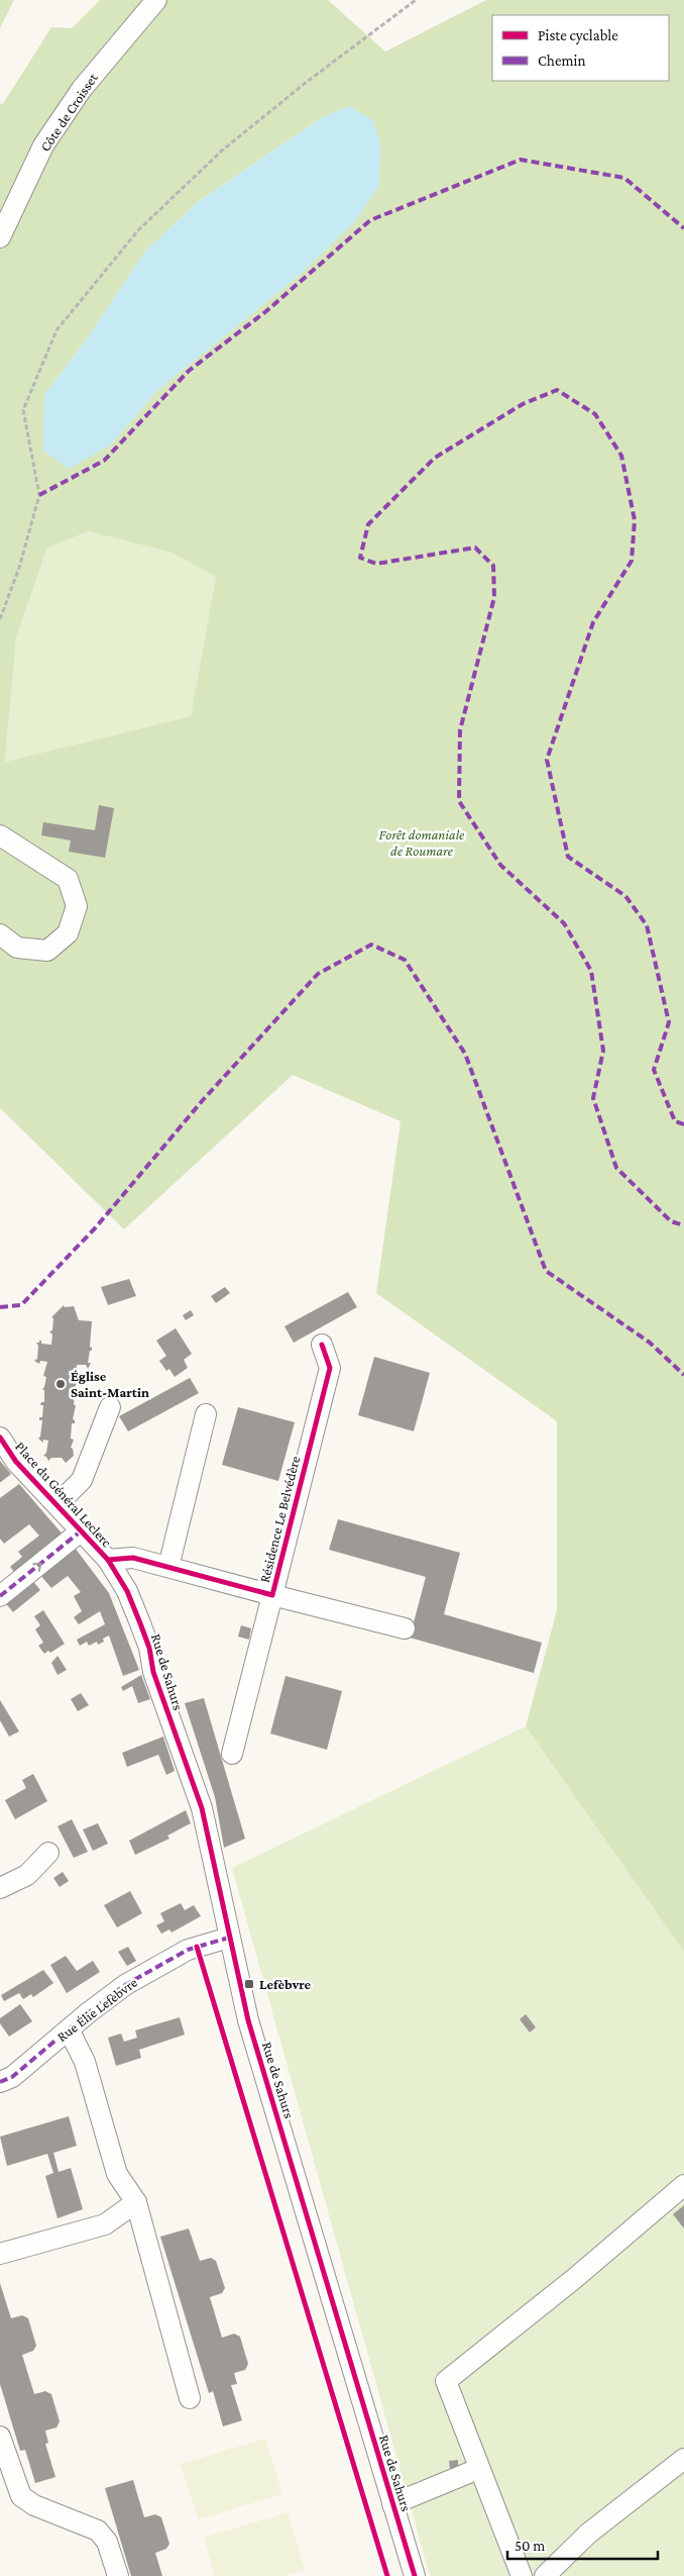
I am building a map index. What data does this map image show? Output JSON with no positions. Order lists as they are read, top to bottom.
{
  "streets": {
    "street": [
      "Côte de Croisset",
      "Place du Général Leclerc",
      "Résidence Le Belvédère",
      "Rue de Sahurs",
      "Rue Élie Lefèbvre"
    ]
  },
  "crossings": [
    ["Place du Général Leclerc", "Résidence Le Belvédère"],
    ["Place du Général Leclerc", "Rue de Sahurs"],
    ["Rue de Sahurs", "Rue Élie Lefèbvre"]
  ],
  "parks": ["Forêt domaniale de Roumare"],
  "places": {
    "other": ["Église Saint-Martin"],
    "transit": ["Lefèbvre"]
  },
  "legend": ["Piste cyclable", "Chemin"],
  "scale_bar": "50 m"
}
